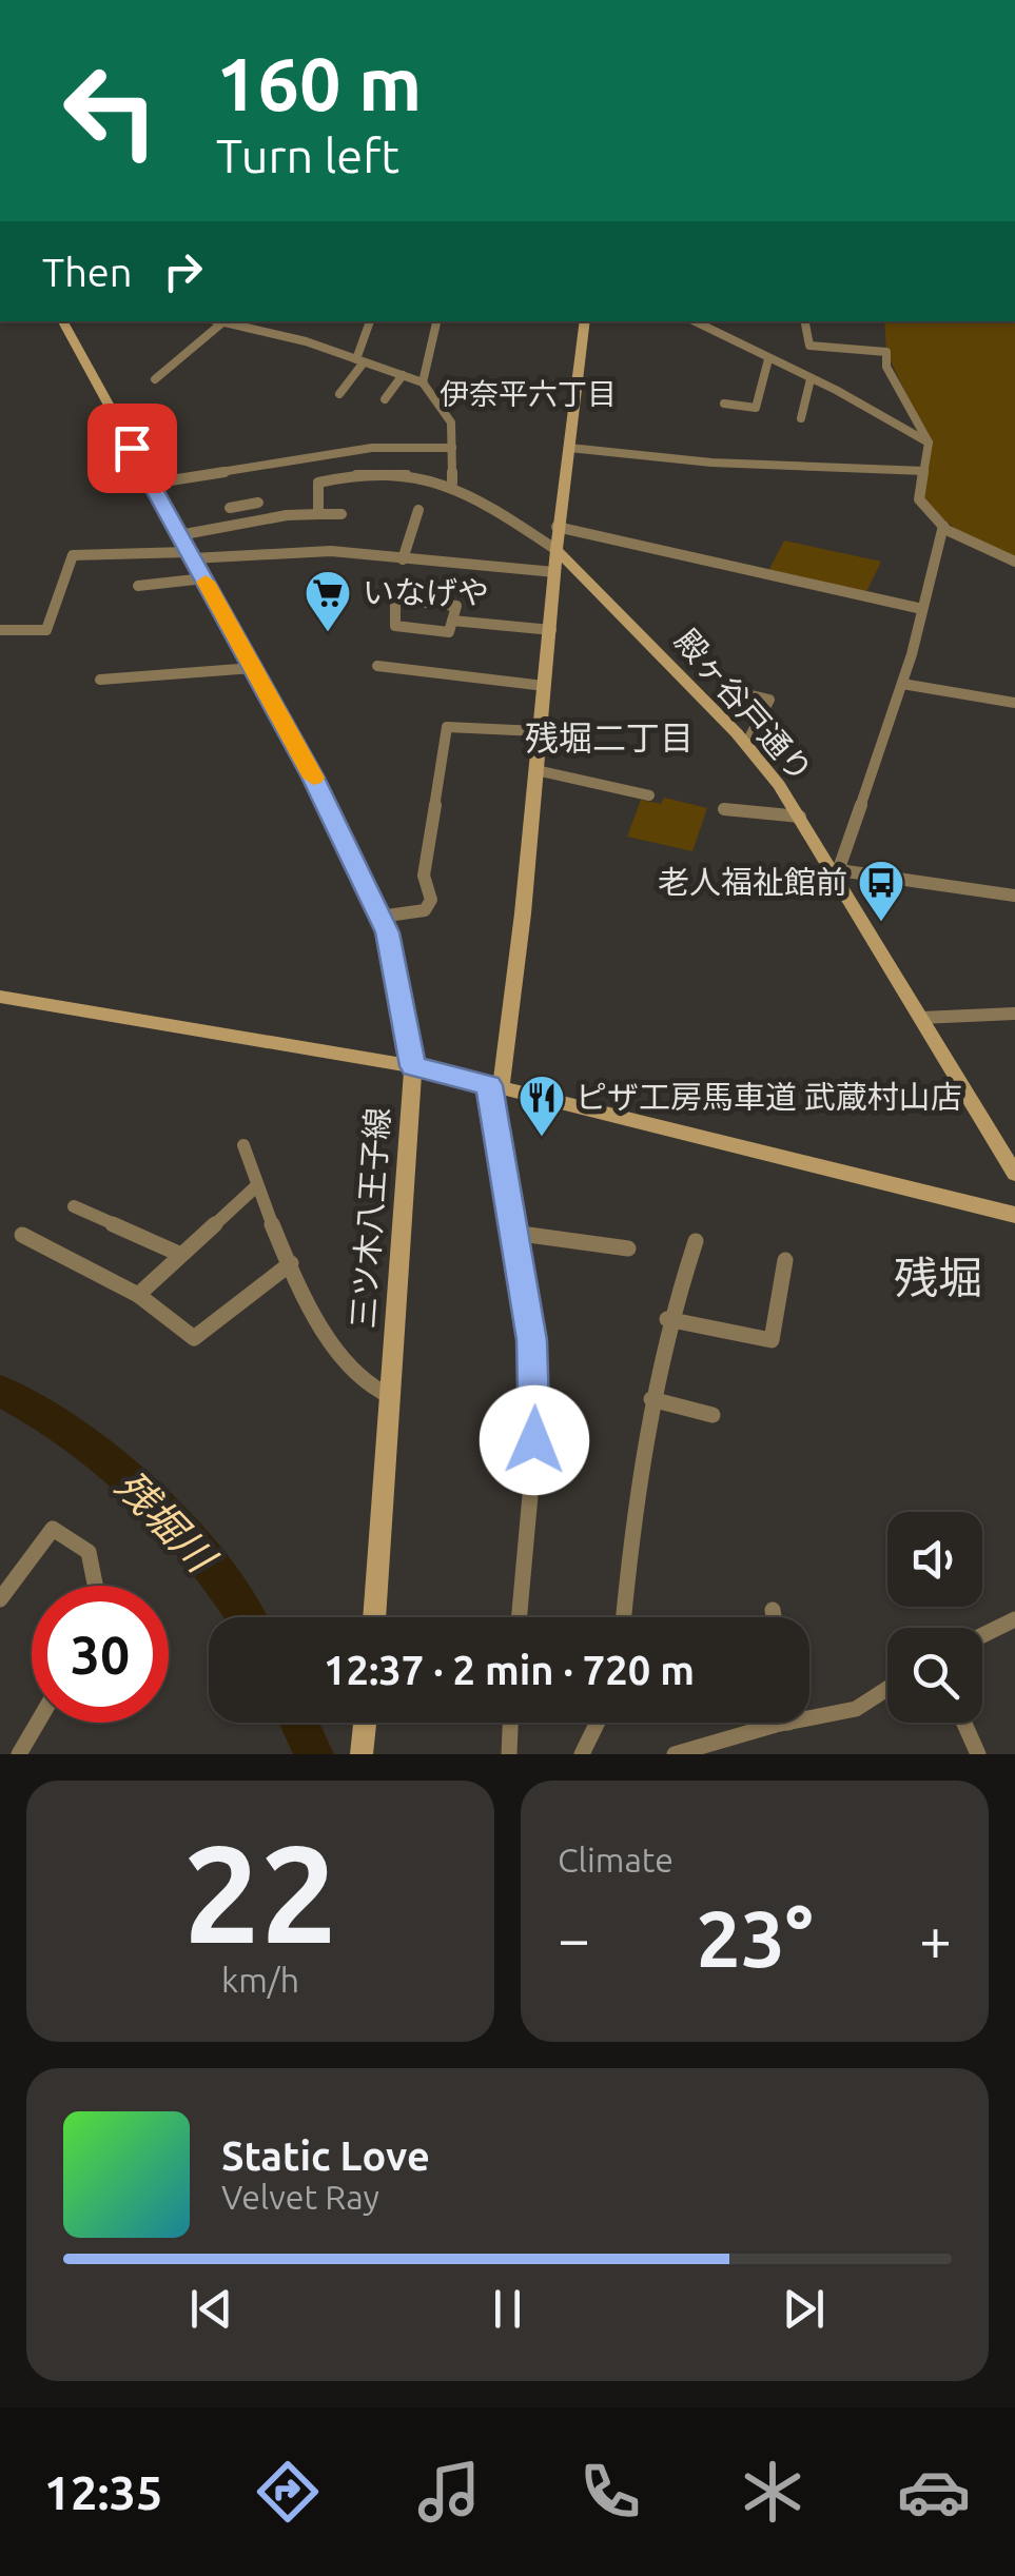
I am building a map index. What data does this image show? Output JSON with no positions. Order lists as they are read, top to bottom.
{
  "streets": {
    "street": ["殿ヶ谷戸通り", "三ツ木八王子線"]
  },
  "districts": ["伊奈平六丁目", "残堀二丁目", "残堀"],
  "water": ["残堀川"],
  "places": {
    "supermarket": ["いなげや"],
    "bus stop": ["老人福祉館前"],
    "restaurant": ["ピザ工房馬車道 武蔵村山店"]
  },
  "page": {
    "turn": ["160 m", "Turn left"],
    "then": "Then",
    "limit": "30",
    "trip": "12:37 · 2 min · 720 m",
    "tile": [
      ["22", "km/h"],
      "Climate"
    ],
    "heat": ["−", "23°", "+"],
    "song": ["Static Love", "Velvet Ray"],
    "tabs": "12:35"
  }
}
